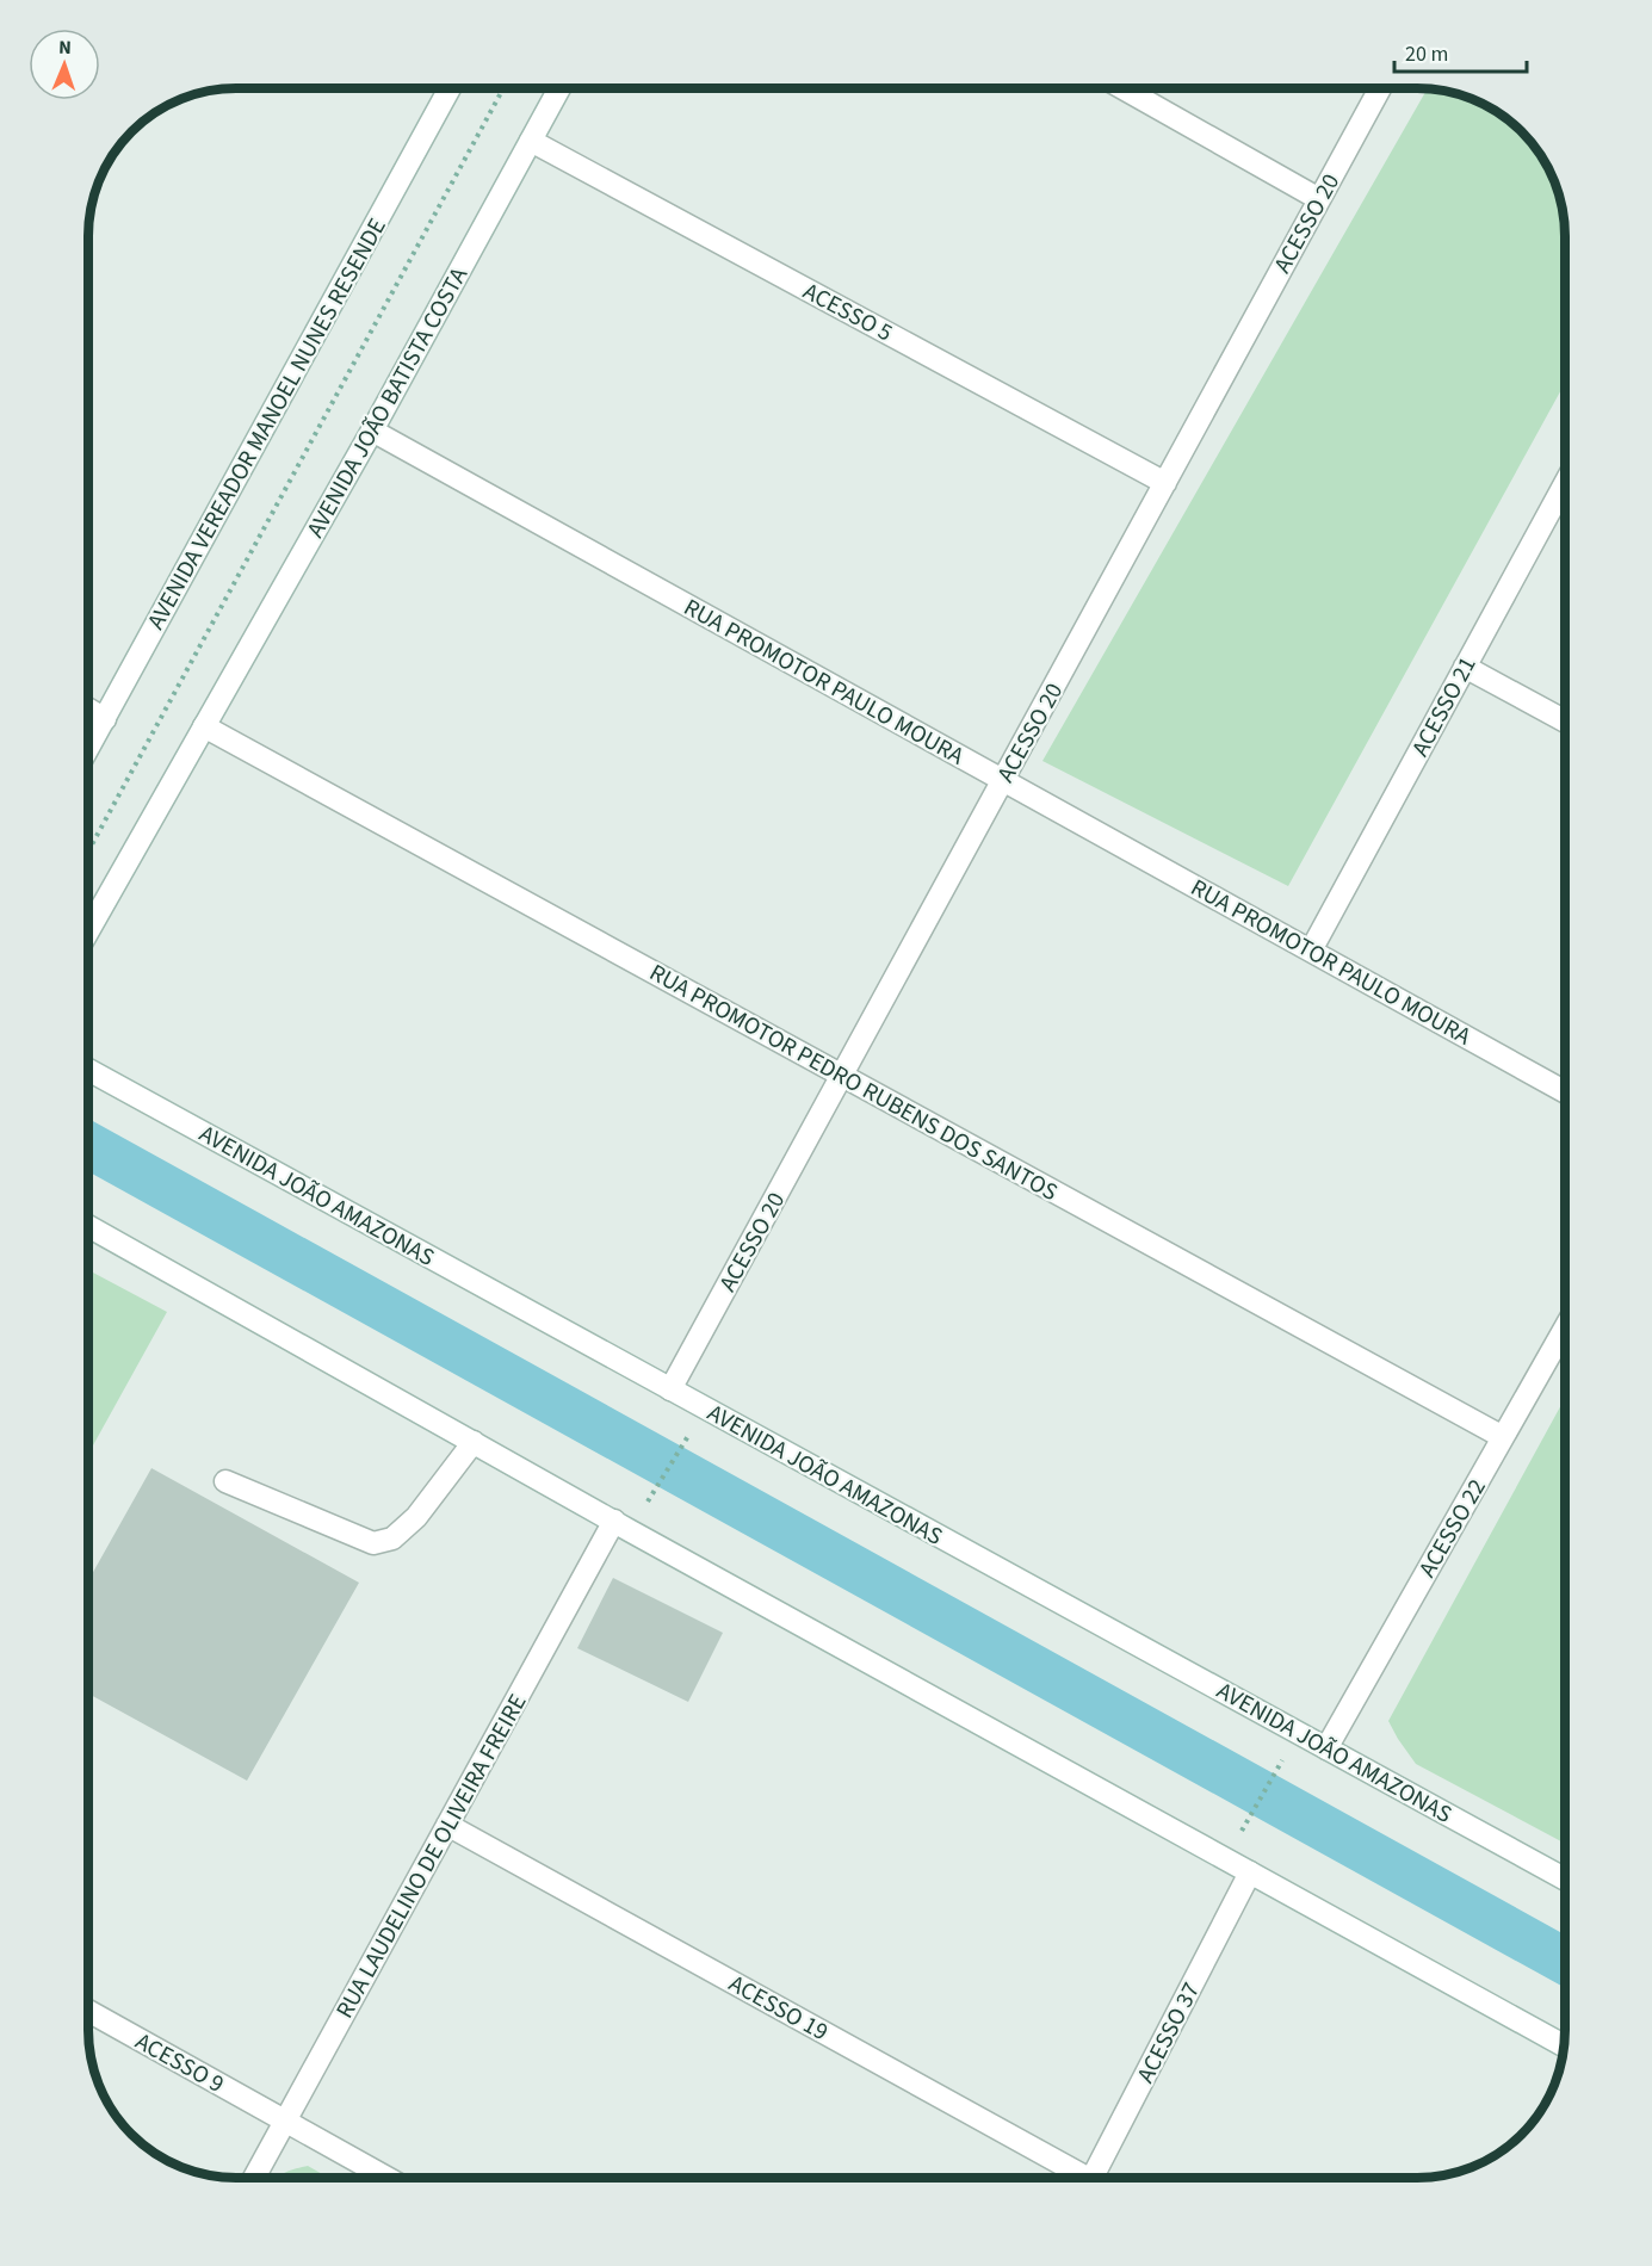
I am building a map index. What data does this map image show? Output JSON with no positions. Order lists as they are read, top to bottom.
{
  "streets": {
    "street": [
      "ACESSO 20",
      "ACESSO 5",
      "AVENIDA JOÃO BATISTA COSTA",
      "AVENIDA VEREADOR MANOEL NUNES RESENDE",
      "RUA PROMOTOR PAULO MOURA",
      "ACESSO 21",
      "RUA PROMOTOR PEDRO RUBENS DOS SANTOS",
      "AVENIDA JOÃO AMAZONAS",
      "ACESSO 22",
      "RUA LAUDELINO DE OLIVEIRA FREIRE",
      "ACESSO 19",
      "ACESSO 37",
      "ACESSO 9"
    ]
  },
  "crossings": [
    ["ACESSO 20", "ACESSO 5"],
    ["ACESSO 20", "RUA PROMOTOR PAULO MOURA"],
    ["ACESSO 20", "RUA PROMOTOR PEDRO RUBENS DOS SANTOS"],
    ["ACESSO 20", "AVENIDA JOÃO AMAZONAS"],
    ["ACESSO 5", "AVENIDA JOÃO BATISTA COSTA"],
    ["AVENIDA JOÃO BATISTA COSTA", "RUA PROMOTOR PAULO MOURA"],
    ["AVENIDA JOÃO BATISTA COSTA", "RUA PROMOTOR PEDRO RUBENS DOS SANTOS"],
    ["RUA PROMOTOR PAULO MOURA", "ACESSO 21"],
    ["RUA PROMOTOR PEDRO RUBENS DOS SANTOS", "ACESSO 22"],
    ["AVENIDA JOÃO AMAZONAS", "ACESSO 22"],
    ["RUA LAUDELINO DE OLIVEIRA FREIRE", "ACESSO 19"],
    ["RUA LAUDELINO DE OLIVEIRA FREIRE", "ACESSO 9"]
  ],
  "scale_bar": "20 m",
  "north": "top"
}
